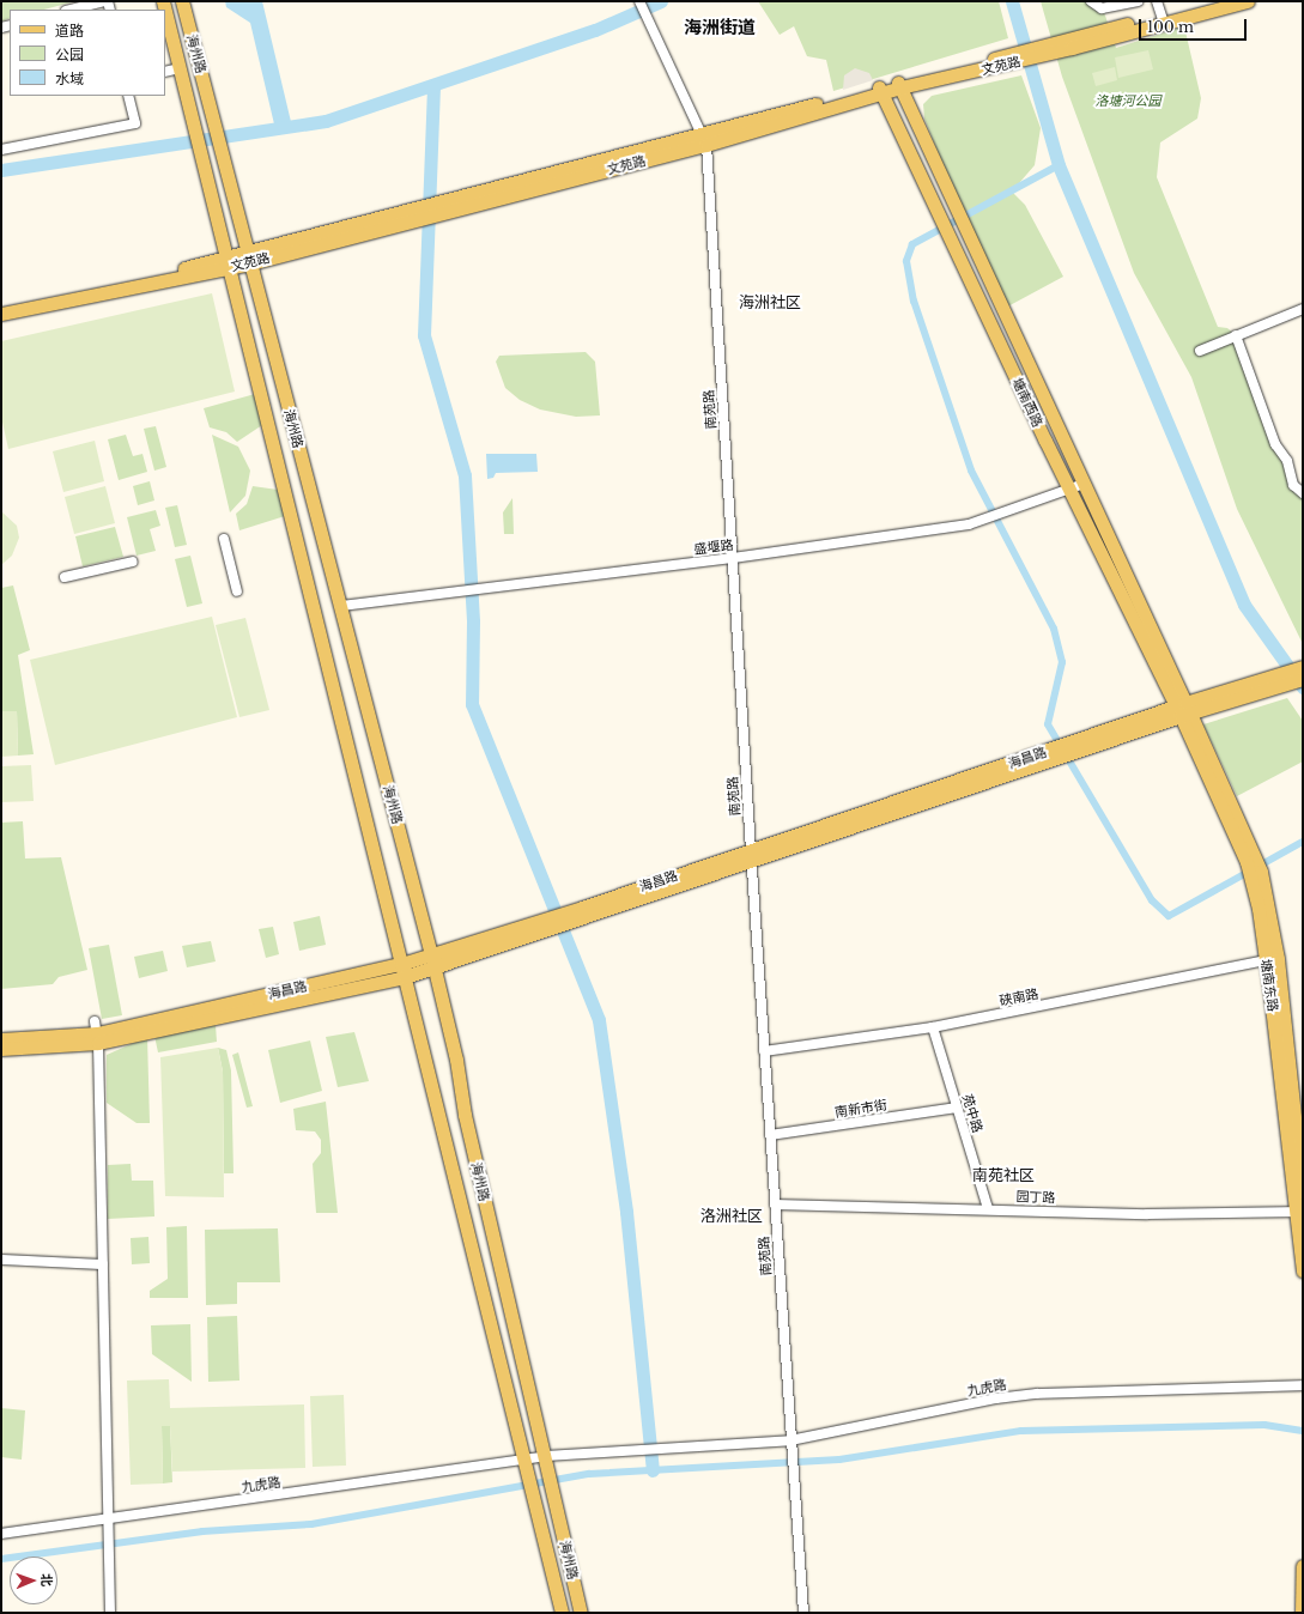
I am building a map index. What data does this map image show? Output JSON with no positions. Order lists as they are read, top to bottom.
{
  "streets": {
    "main road": [
      "海州路",
      "文苑路",
      "塘南西路",
      "海昌路",
      "塘南东路"
    ],
    "street": [
      "南苑路",
      "盛堰路",
      "硖南路",
      "南新市街",
      "苑中路",
      "园丁路",
      "九虎路"
    ]
  },
  "crossings": [
    ["海州路", "文苑路"],
    ["海州路", "盛堰路"],
    ["海州路", "海昌路"],
    ["海州路", "九虎路"],
    ["文苑路", "塘南西路"],
    ["文苑路", "南苑路"],
    ["塘南西路", "盛堰路"],
    ["塘南西路", "海昌路"],
    ["塘南西路", "塘南东路"],
    ["南苑路", "盛堰路"],
    ["南苑路", "海昌路"],
    ["南苑路", "硖南路"],
    ["南苑路", "南新市街"],
    ["南苑路", "园丁路"],
    ["南苑路", "九虎路"],
    ["海昌路", "塘南东路"],
    ["塘南东路", "硖南路"],
    ["塘南东路", "园丁路"],
    ["硖南路", "苑中路"],
    ["南新市街", "苑中路"],
    ["苑中路", "园丁路"]
  ],
  "districts": [
    "海洲街道",
    "海洲社区",
    "南苑社区",
    "洛洲社区"
  ],
  "parks": ["洛塘河公园"],
  "legend": ["道路", "公园", "水域"],
  "scale_bar": "100 m",
  "north": "right"
}
